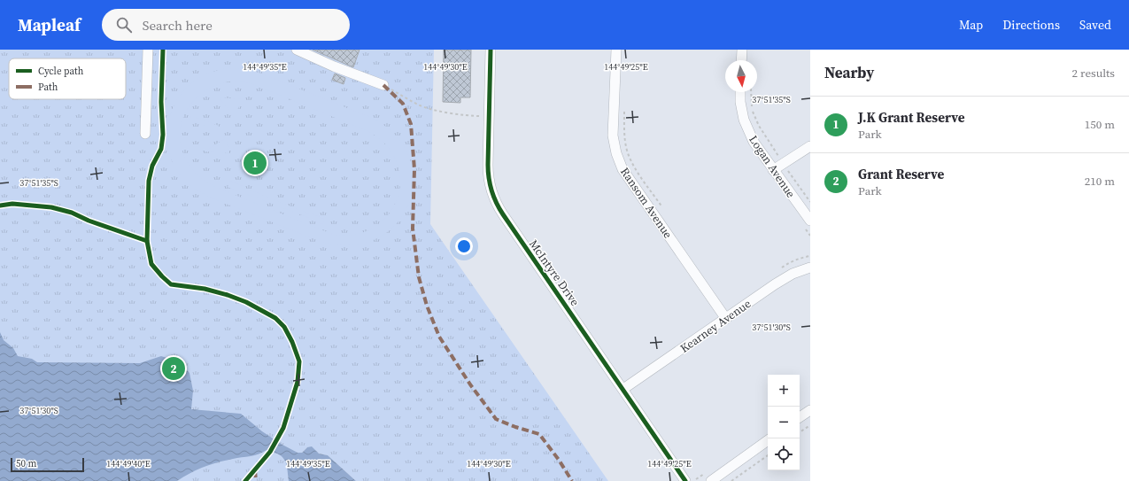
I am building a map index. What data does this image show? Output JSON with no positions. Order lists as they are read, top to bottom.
{
  "streets": {
    "street": [
      "Logan Avenue",
      "Ransom Avenue",
      "McIntyre Drive",
      "Kearney Avenue"
    ]
  },
  "crossings": [
    ["Ransom Avenue", "Kearney Avenue"],
    ["McIntyre Drive", "Kearney Avenue"]
  ],
  "legend": ["Cycle path", "Path"],
  "scale_bar": "50 m",
  "north": "bottom",
  "page": {
    "header": "Mapleaf",
    "search": "Search here",
    "nav": ["Map", "Directions", "Saved"],
    "heading": ["Nearby", "2 results"],
    "list": [
      {
        "mark": "1",
        "name": "J.K Grant Reserve",
        "note": "Park",
        "value": "150 m"
      },
      {
        "mark": "2",
        "name": "Grant Reserve",
        "note": "Park",
        "value": "210 m"
      }
    ],
    "pins": ["1", "2"],
    "map_buttons": ["+", "−"],
    "scale": "50 m"
  },
  "coordinates": [
    "144°49'35\"E",
    "144°49'30\"E",
    "144°49'25\"E",
    "37°51'35\"S",
    "37°51'30\"S",
    "144°49'40\"E"
  ]
}
